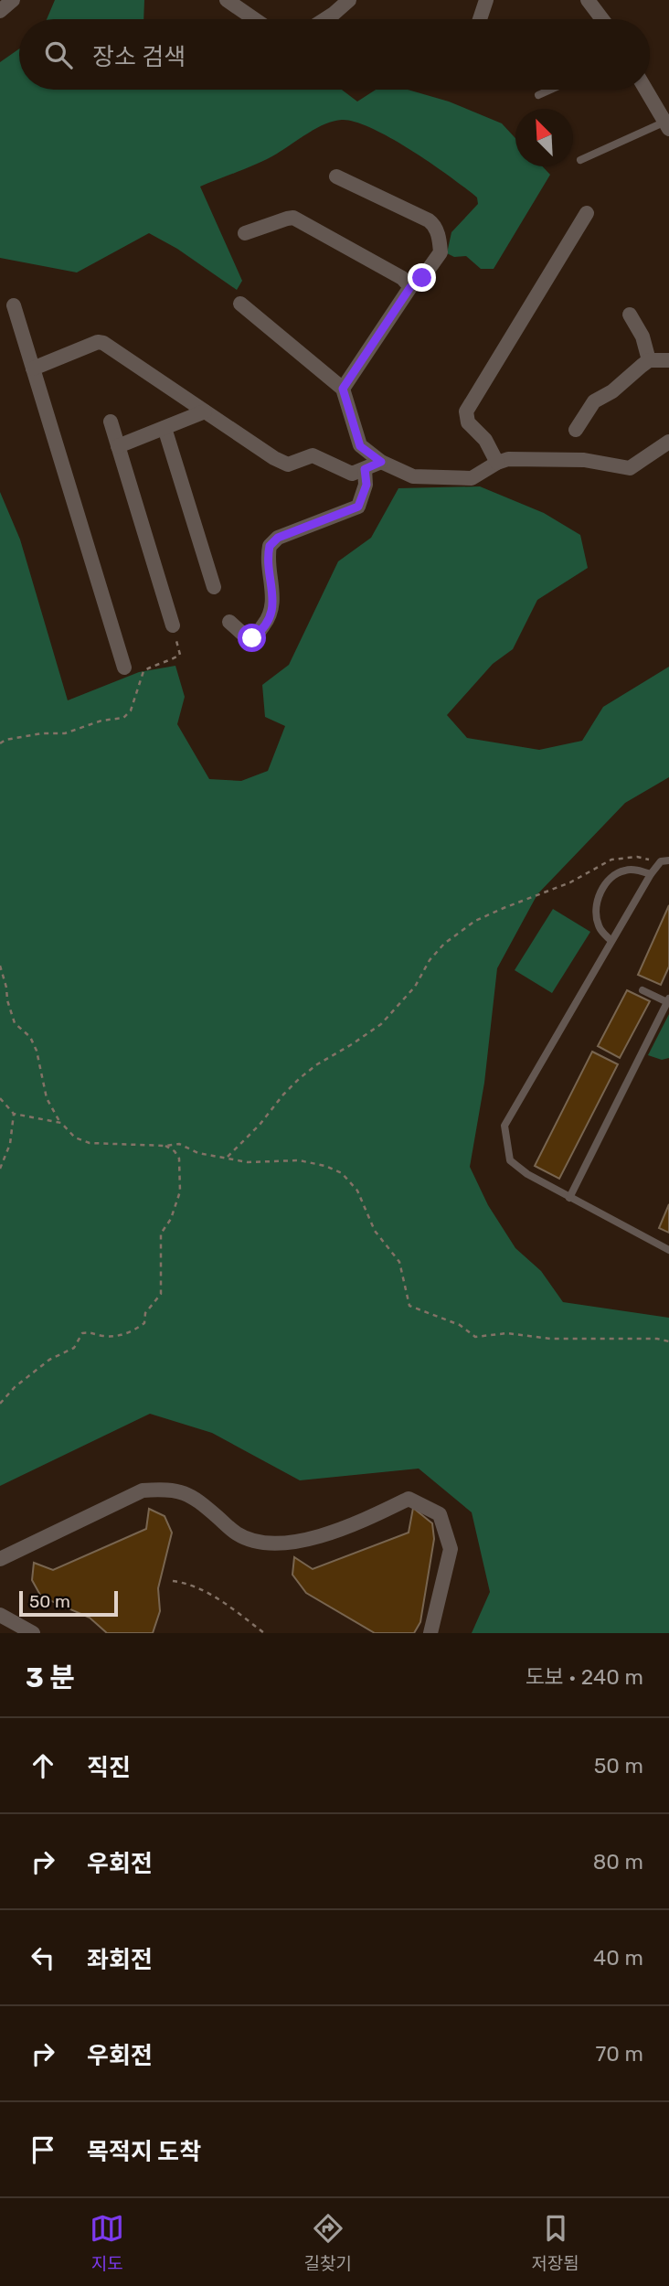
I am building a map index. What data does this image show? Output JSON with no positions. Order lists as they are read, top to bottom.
{
  "scale_bar": "50 m",
  "north": "top left",
  "page": {
    "search": "장소 검색",
    "scale": "50 m",
    "heading": ["3 분", "도보 · 240 m"],
    "list": [
      ["직진", "50 m"],
      ["우회전", "80 m"],
      ["좌회전", "40 m"],
      ["우회전", "70 m"],
      "목적지 도착"
    ],
    "nav": ["지도", "길찾기", "저장됨"]
  }
}
